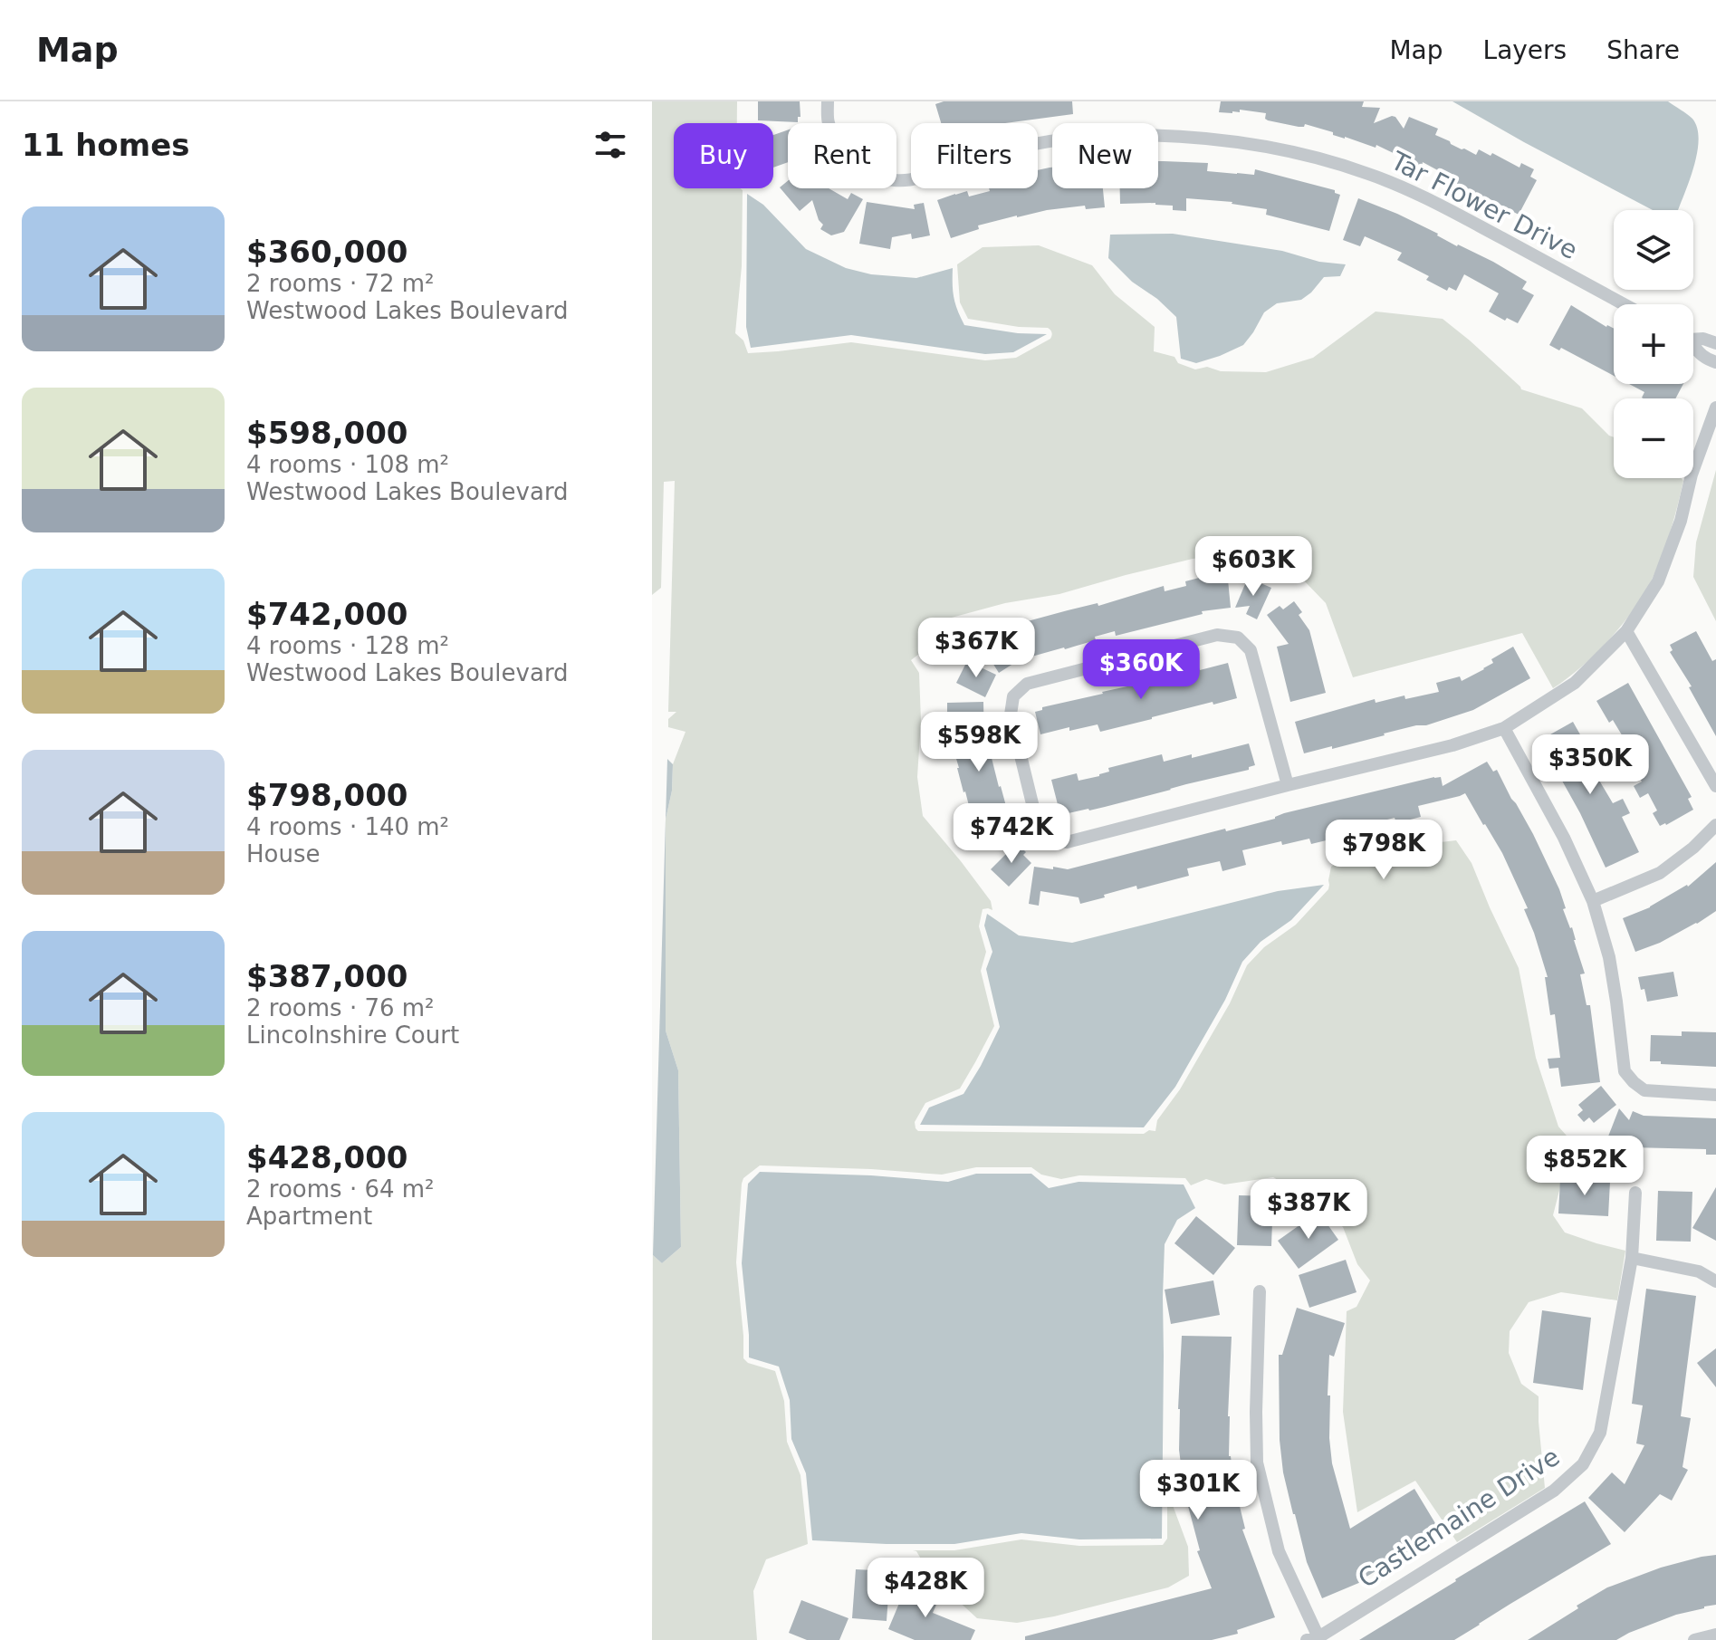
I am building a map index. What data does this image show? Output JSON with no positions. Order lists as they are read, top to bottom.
{
  "streets": {
    "street": ["Tar Flower Drive", "Castlemaine Drive"]
  },
  "page": {
    "header": "Map",
    "nav": ["Map", "Layers", "Share"],
    "heading": "11 homes",
    "chip": [
      "Buy",
      "Rent",
      "Filters",
      "New"
    ],
    "list": [
      {
        "name": "$360,000",
        "note": "2 rooms · 72 m² · Westwood Lakes Boulevard"
      },
      {
        "name": "$598,000",
        "note": "4 rooms · 108 m² · Westwood Lakes Boulevard"
      },
      {
        "name": "$742,000",
        "note": "4 rooms · 128 m² · Westwood Lakes Boulevard"
      },
      {
        "name": "$798,000",
        "note": "4 rooms · 140 m² · House"
      },
      {
        "name": "$387,000",
        "note": "2 rooms · 76 m² · Lincolnshire Court"
      },
      {
        "name": "$428,000",
        "note": "2 rooms · 64 m² · Apartment"
      }
    ],
    "map_buttons": ["+", "−"],
    "price": [
      "$603K",
      "$367K",
      "$360K",
      "$598K",
      "$350K",
      "$742K",
      "$798K",
      "$852K",
      "$387K",
      "$301K",
      "$428K"
    ]
  }
}
